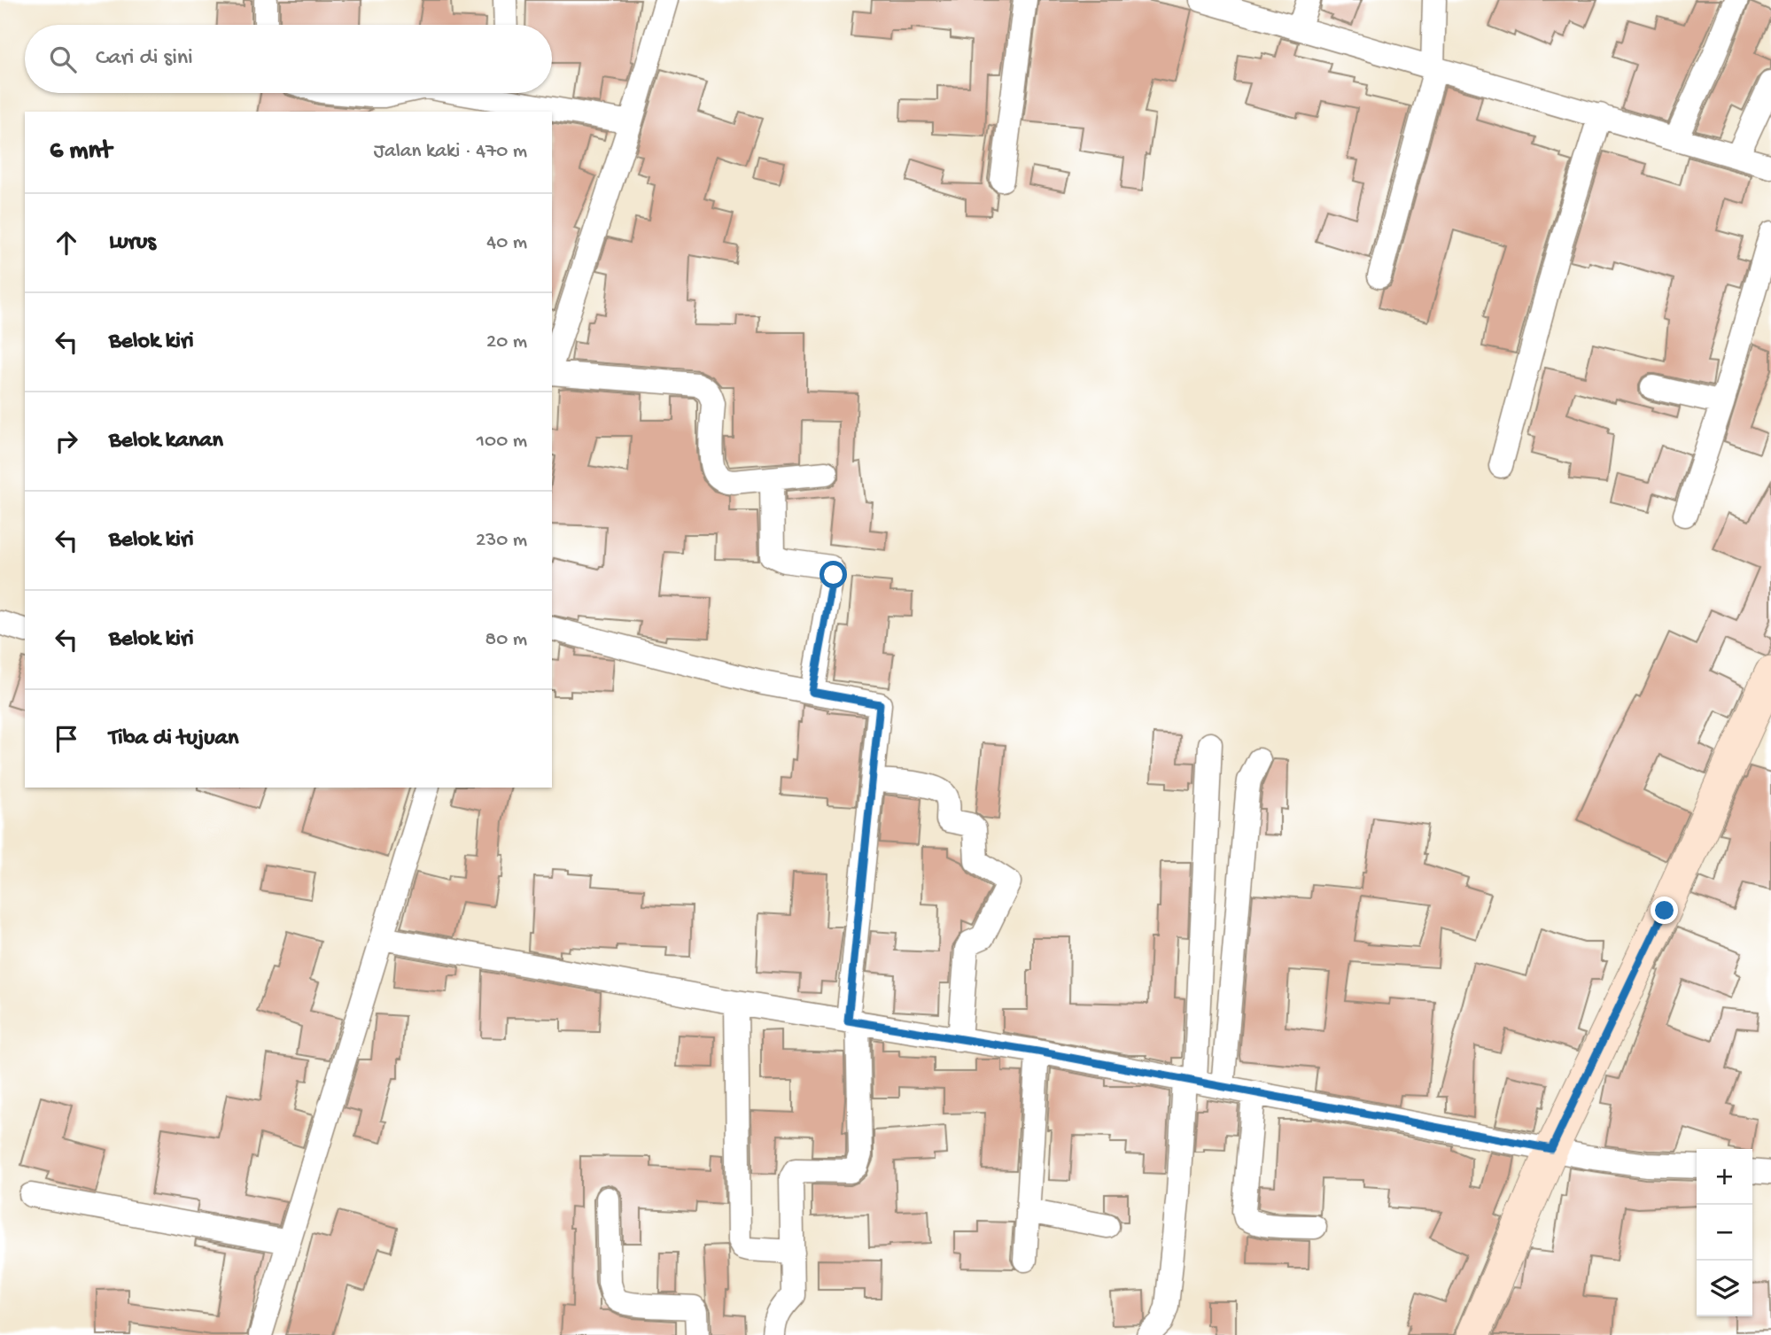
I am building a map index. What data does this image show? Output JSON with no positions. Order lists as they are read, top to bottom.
{
  "page": {
    "search": "Cari di sini",
    "heading": ["6 mnt", "Jalan kaki · 470 m"],
    "list": [
      ["Lurus", "40 m"],
      ["Belok kiri", "20 m"],
      ["Belok kanan", "100 m"],
      ["Belok kiri", "230 m"],
      ["Belok kiri", "80 m"],
      "Tiba di tujuan"
    ],
    "map_buttons": ["+", "−"]
  }
}
